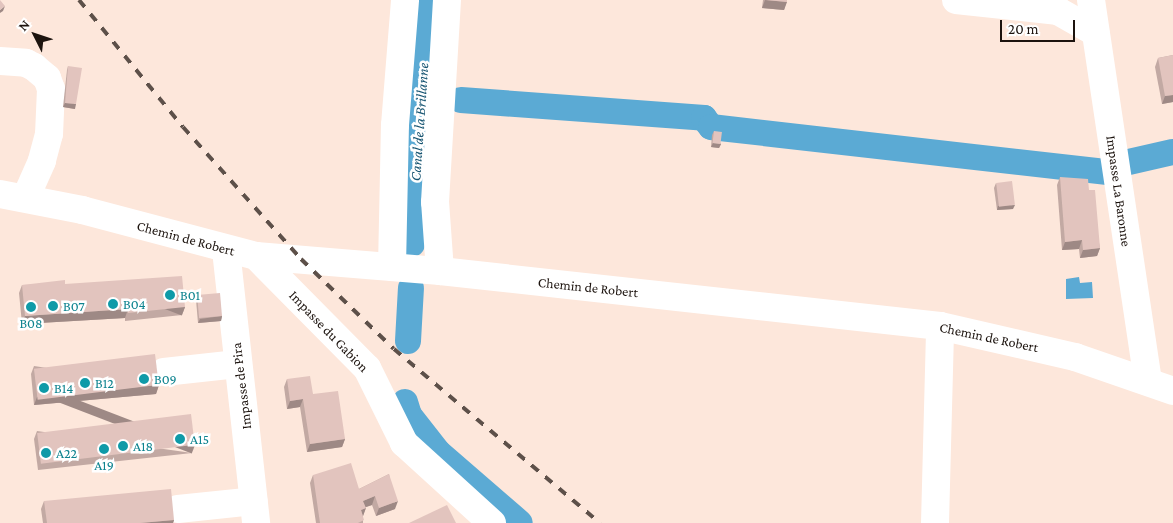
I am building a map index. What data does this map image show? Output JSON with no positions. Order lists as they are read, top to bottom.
{
  "streets": {
    "street": [
      "Impasse La Baronne",
      "Chemin de Robert",
      "Impasse du Gabion",
      "Impasse de Pira"
    ]
  },
  "crossings": [
    ["Impasse La Baronne", "Chemin de Robert"],
    ["Chemin de Robert", "Impasse du Gabion"],
    ["Chemin de Robert", "Impasse de Pira"]
  ],
  "water": ["Canal de la Brillanne"],
  "places": [
    "B01",
    "B04",
    "B07",
    "B08",
    "B09",
    "B12",
    "B14",
    "A15",
    "A18",
    "A19",
    "A22"
  ],
  "scale_bar": "20 m",
  "north": "top left"
}
